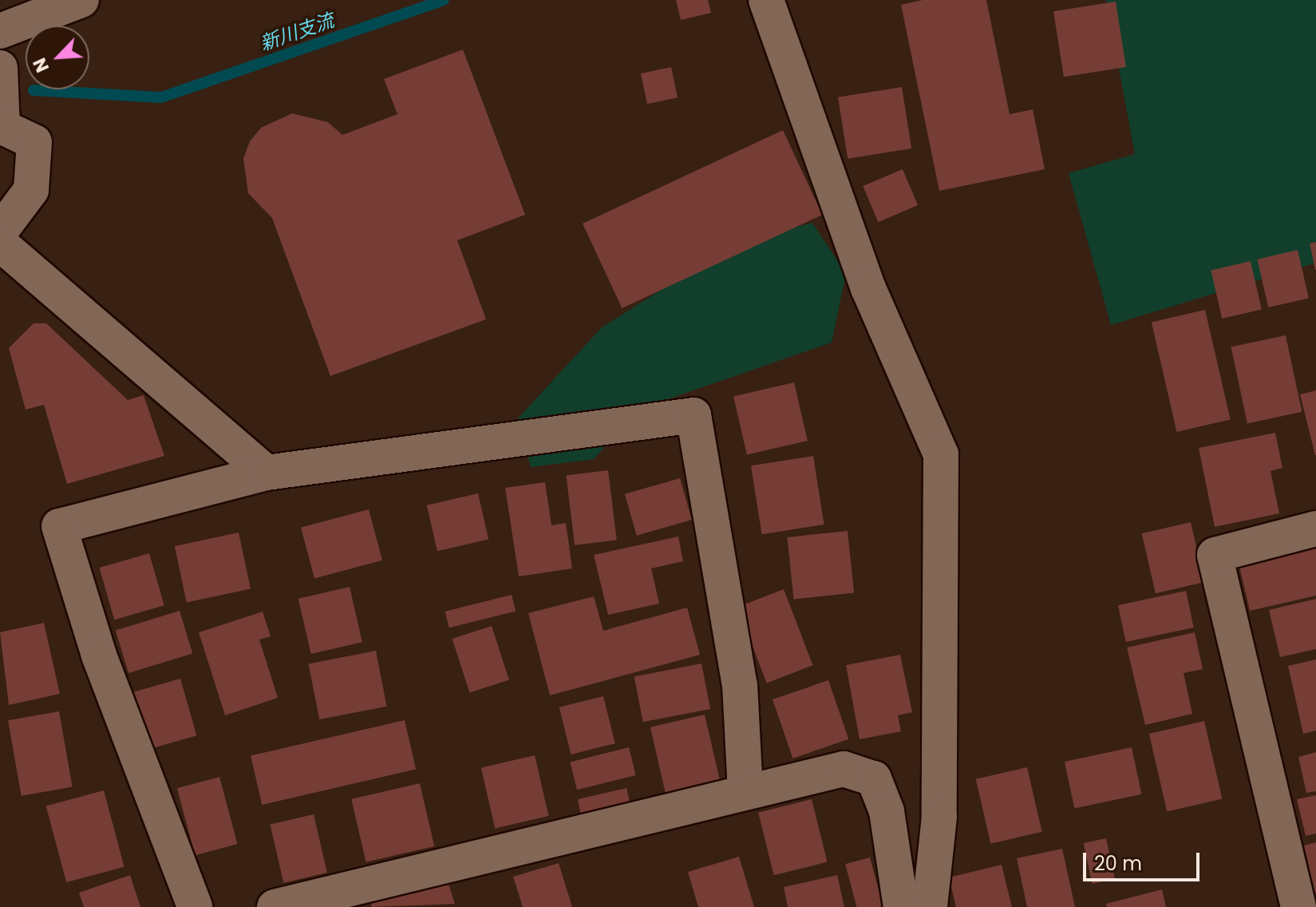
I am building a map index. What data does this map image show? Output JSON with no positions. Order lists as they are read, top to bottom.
{
  "water": ["新川支流"],
  "scale_bar": "20 m",
  "north": "bottom left"
}
